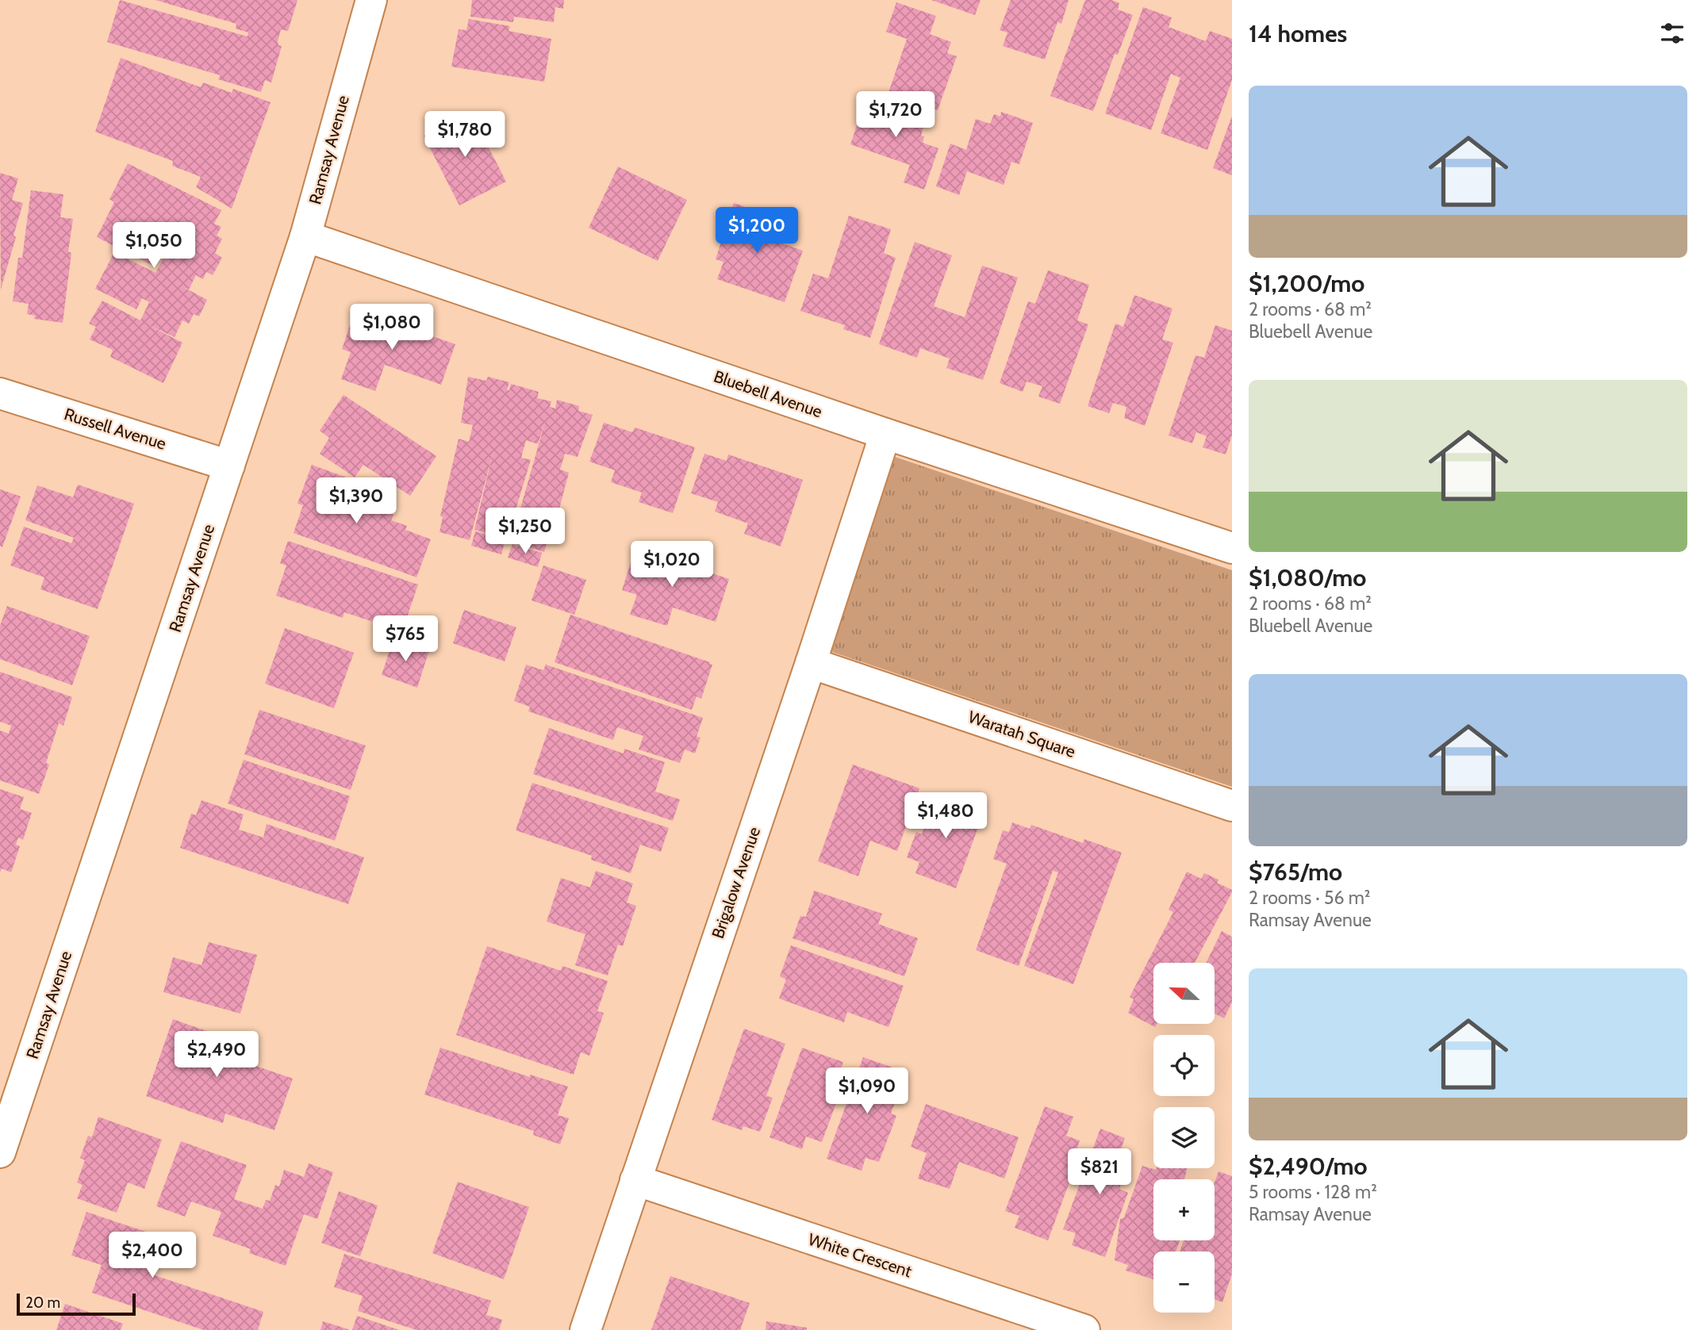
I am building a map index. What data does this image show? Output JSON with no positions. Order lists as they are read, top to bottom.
{
  "streets": {
    "street": [
      "Ramsay Avenue",
      "Bluebell Avenue",
      "Russell Avenue",
      "Waratah Square",
      "Brigalow Avenue",
      "White Crescent"
    ]
  },
  "crossings": [
    ["Ramsay Avenue", "Bluebell Avenue"],
    ["Ramsay Avenue", "Russell Avenue"],
    ["Bluebell Avenue", "Brigalow Avenue"],
    ["Waratah Square", "Brigalow Avenue"],
    ["Brigalow Avenue", "White Crescent"]
  ],
  "scale_bar": "20 m",
  "north": "left",
  "page": {
    "heading": "14 homes",
    "list": [
      {
        "name": "$1,200/mo",
        "note": "2 rooms · 68 m² · Bluebell Avenue"
      },
      {
        "name": "$1,080/mo",
        "note": "2 rooms · 68 m² · Bluebell Avenue"
      },
      {
        "name": "$765/mo",
        "note": "2 rooms · 56 m² · Ramsay Avenue"
      },
      {
        "name": "$2,490/mo",
        "note": "5 rooms · 128 m² · Ramsay Avenue"
      }
    ],
    "price": [
      "$1,720",
      "$1,780",
      "$1,200",
      "$1,050",
      "$1,080",
      "$1,390",
      "$1,250",
      "$1,020",
      "$765",
      "$1,480",
      "$2,490",
      "$1,090",
      "$821",
      "$2,400"
    ],
    "map_buttons": ["+", "−"],
    "scale": "20 m"
  }
}
